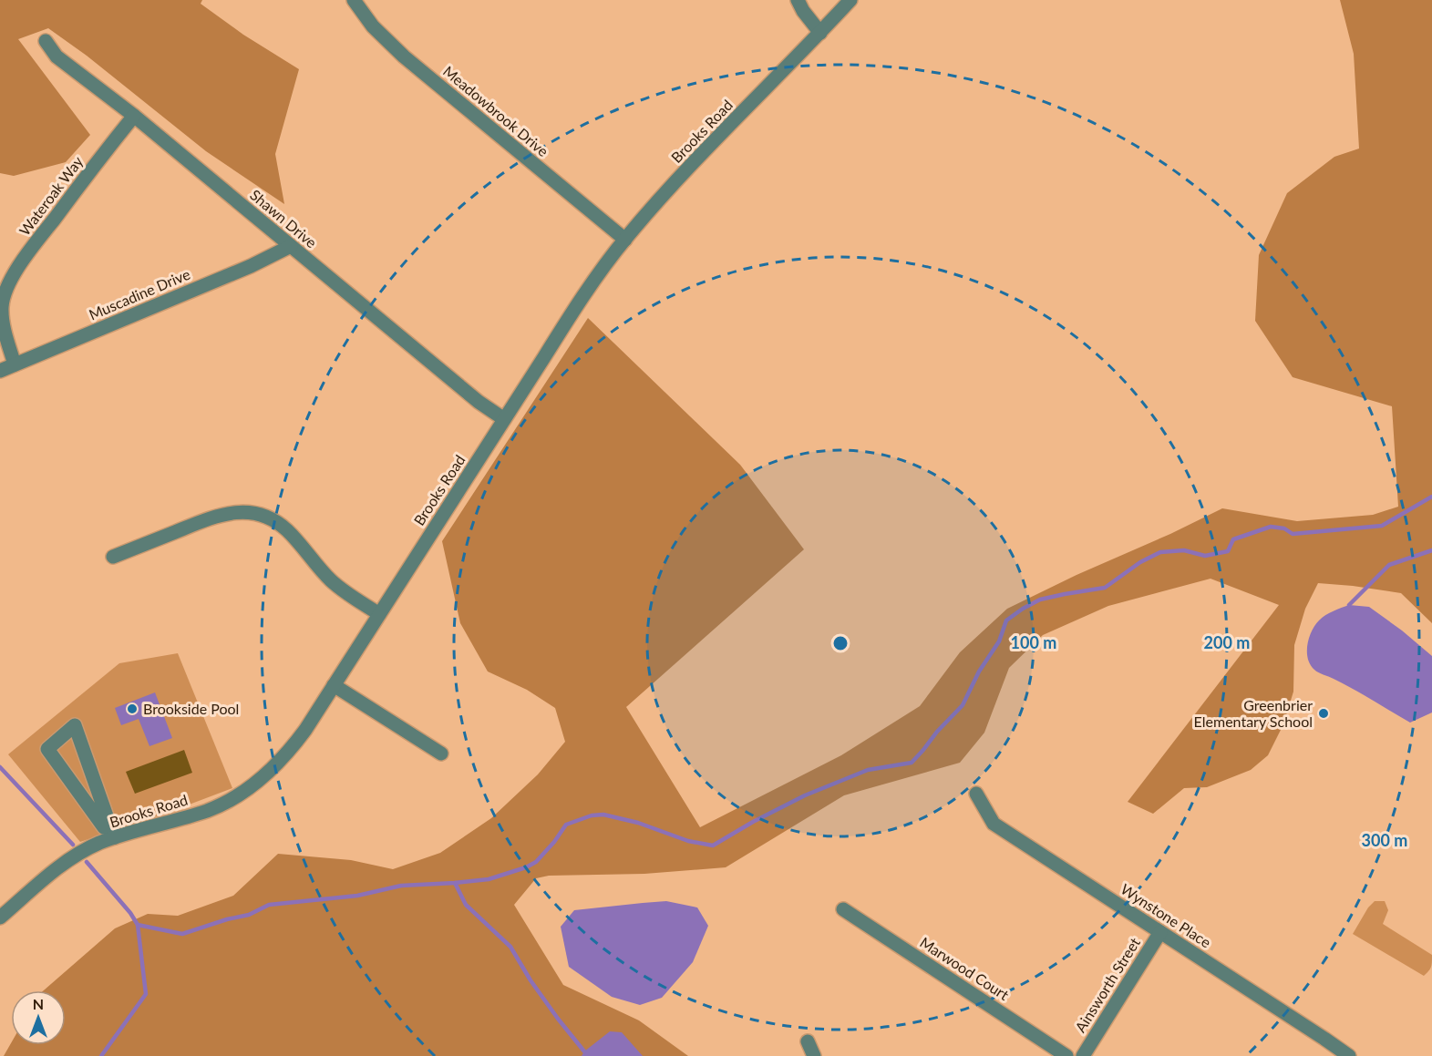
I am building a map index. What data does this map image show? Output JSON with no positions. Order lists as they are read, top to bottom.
{
  "streets": {
    "street": [
      "Meadowbrook Drive",
      "Brooks Road",
      "Wateroak Way",
      "Shawn Drive",
      "Muscadine Drive",
      "Wynstone Place",
      "Marwood Court",
      "Ainsworth Street"
    ]
  },
  "crossings": [
    ["Meadowbrook Drive", "Brooks Road"],
    ["Brooks Road", "Shawn Drive"],
    ["Wateroak Way", "Shawn Drive"],
    ["Wateroak Way", "Muscadine Drive"],
    ["Shawn Drive", "Muscadine Drive"],
    ["Wynstone Place", "Ainsworth Street"]
  ],
  "places": ["Brookside Pool", "Greenbrier Elementary School"],
  "north": "top",
  "rings": ["100 m", "200 m", "300 m"]
}
